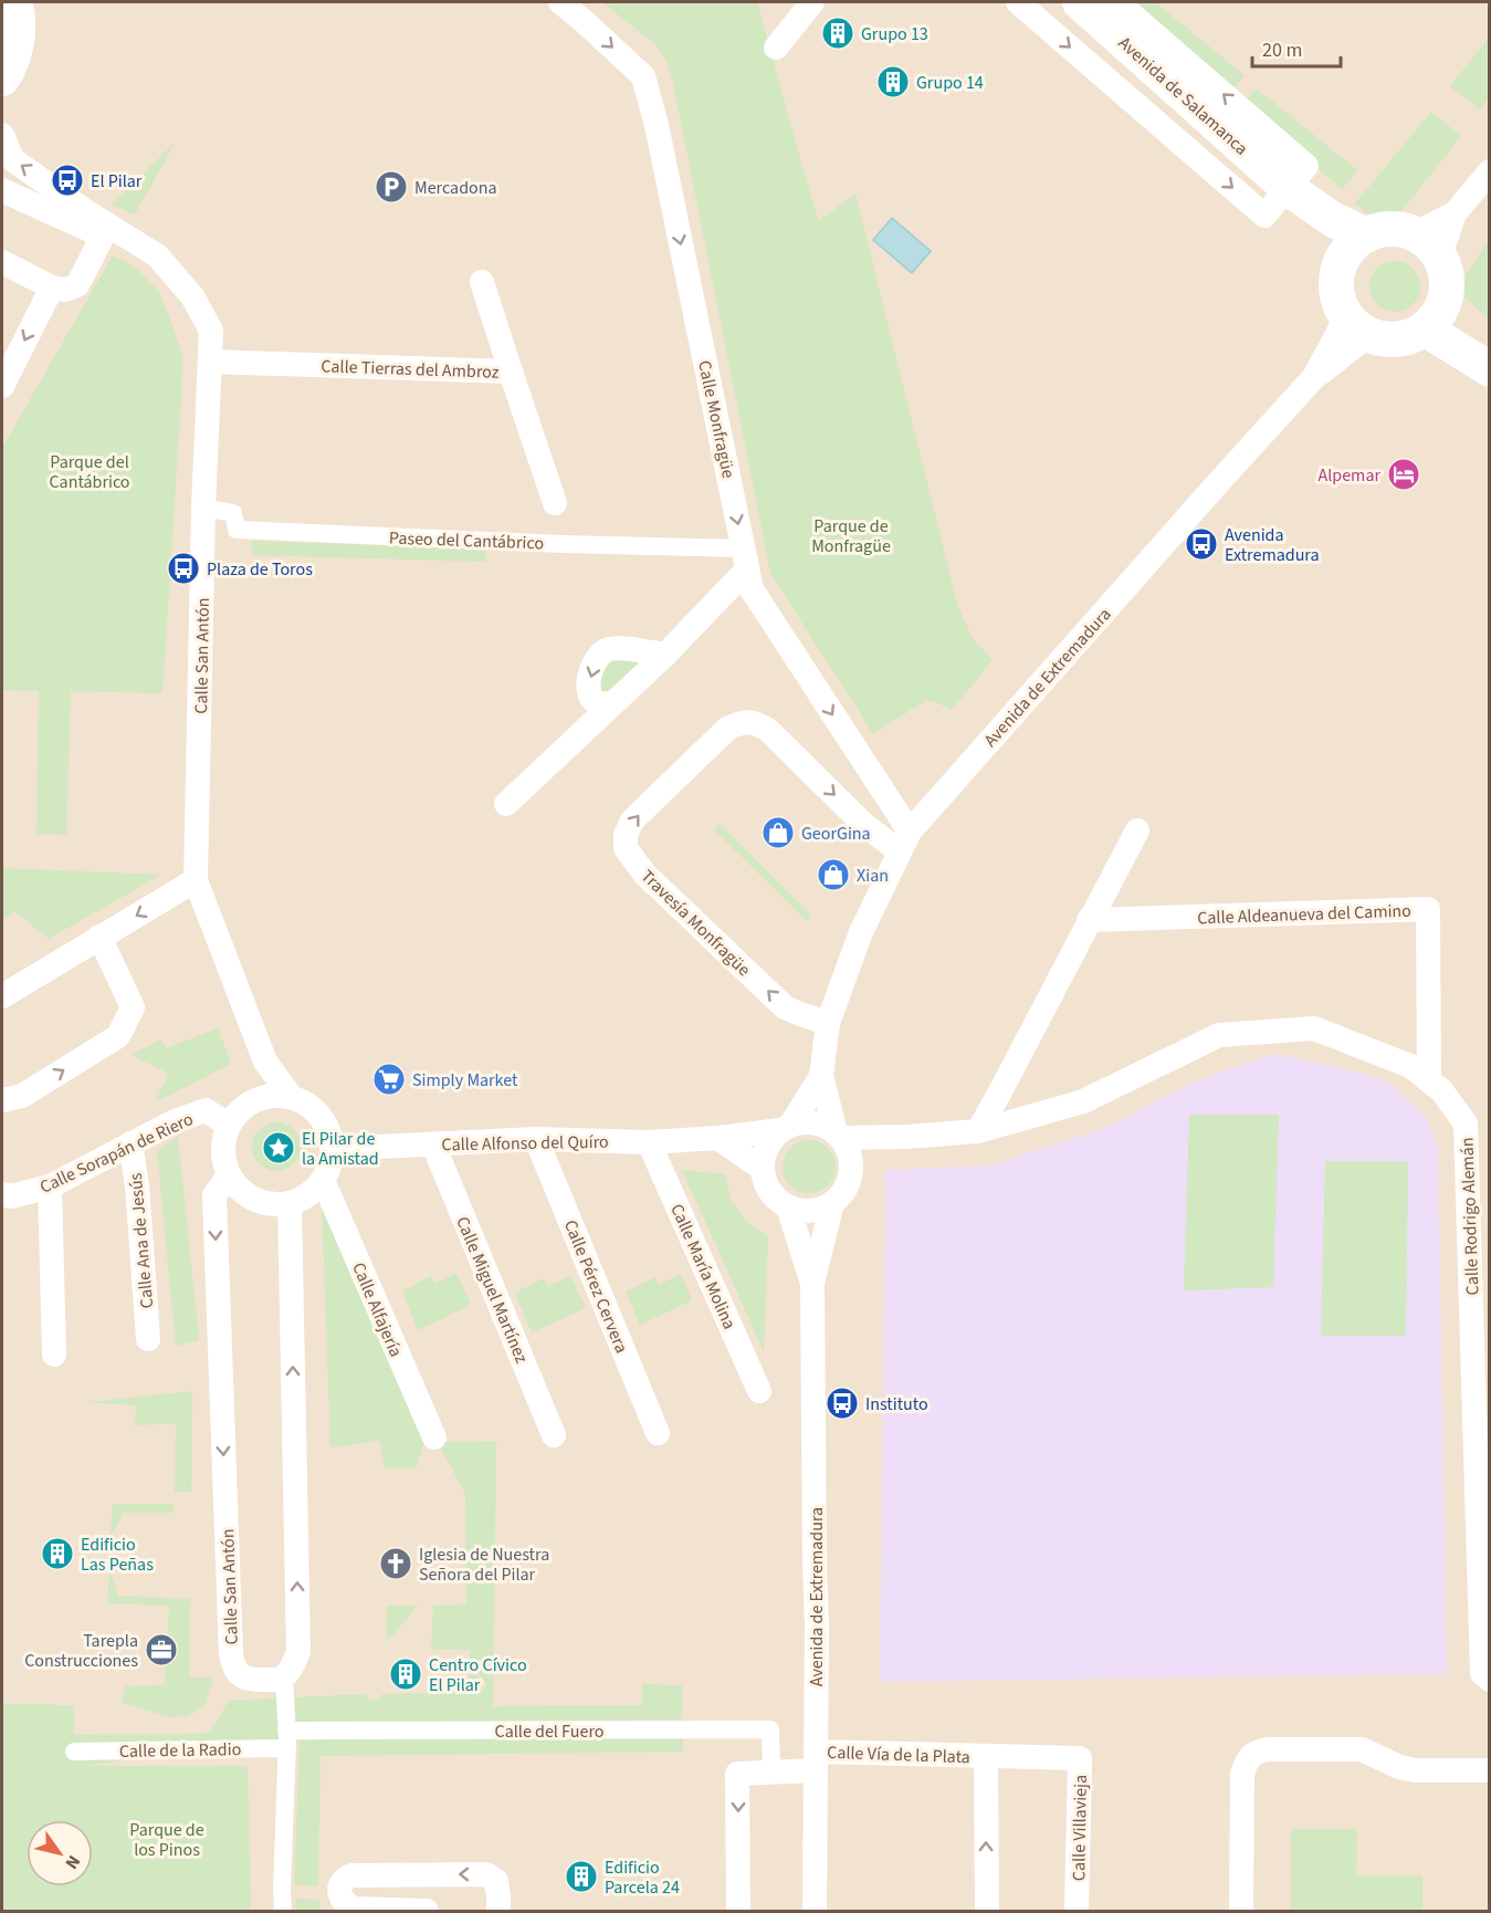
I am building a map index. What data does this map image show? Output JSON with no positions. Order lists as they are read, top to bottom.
{
  "streets": {
    "main road": ["Avenida de Salamanca"],
    "street": [
      "Calle Tierras del Ambroz",
      "Calle Monfragüe",
      "Paseo del Cantábrico",
      "Calle San Antón",
      "Avenida de Extremadura",
      "Calle Aldeanueva del Camino",
      "Travesía Monfragüe",
      "Calle Alfonso del Quíro",
      "Calle Sorapán de Riero",
      "Calle Rodrigo Alemán",
      "Calle Ana de Jesús",
      "Calle María Molina",
      "Calle Pérez Cervera",
      "Calle Miguel Martínez",
      "Calle Alfajería",
      "Calle del Fuero",
      "Calle de la Radio",
      "Calle Vía de la Plata",
      "Calle Villavieja"
    ]
  },
  "crossings": [
    ["Avenida de Salamanca", "Avenida de Extremadura"],
    ["Calle Tierras del Ambroz", "Calle San Antón"],
    ["Calle Monfragüe", "Paseo del Cantábrico"],
    ["Calle Monfragüe", "Avenida de Extremadura"],
    ["Calle Monfragüe", "Travesía Monfragüe"],
    ["Paseo del Cantábrico", "Calle San Antón"],
    ["Calle San Antón", "Calle Alfonso del Quíro"],
    ["Calle San Antón", "Calle Sorapán de Riero"],
    ["Calle San Antón", "Calle Alfajería"],
    ["Avenida de Extremadura", "Travesía Monfragüe"],
    ["Avenida de Extremadura", "Calle Alfonso del Quíro"],
    ["Avenida de Extremadura", "Calle Rodrigo Alemán"],
    ["Avenida de Extremadura", "Calle Vía de la Plata"],
    ["Calle Aldeanueva del Camino", "Calle Rodrigo Alemán"],
    ["Calle Alfonso del Quíro", "Calle Sorapán de Riero"],
    ["Calle Alfonso del Quíro", "Calle Rodrigo Alemán"],
    ["Calle Alfonso del Quíro", "Calle María Molina"],
    ["Calle Alfonso del Quíro", "Calle Pérez Cervera"],
    ["Calle Alfonso del Quíro", "Calle Miguel Martínez"],
    ["Calle Alfonso del Quíro", "Calle Alfajería"],
    ["Calle Sorapán de Riero", "Calle Ana de Jesús"],
    ["Calle Sorapán de Riero", "Calle Alfajería"],
    ["Calle del Fuero", "Calle de la Radio"],
    ["Calle del Fuero", "Calle Vía de la Plata"],
    ["Calle Vía de la Plata", "Calle Villavieja"]
  ],
  "one_way": ["Calle Monfragüe"],
  "parks": ["Parque del Cantábrico", "Parque de Monfragüe", "Parque de los Pinos"],
  "places": {
    "building": [
      "Grupo 13",
      "Grupo 14",
      "Edificio Las Peñas",
      "Centro Cívico El Pilar",
      "Edificio Parcela 24"
    ],
    "bus stop": [
      "El Pilar",
      "Avenida Extremadura",
      "Plaza de Toros",
      "Instituto"
    ],
    "parking": ["Mercadona"],
    "hotel": ["Alpemar"],
    "shop": ["GeorGina", "Xian"],
    "supermarket": ["Simply Market"],
    "place": ["El Pilar de la Amistad"],
    "church": ["Iglesia de Nuestra Señora del Pilar"],
    "office": ["Tarepla Construcciones"]
  },
  "scale_bar": "20 m",
  "north": "bottom right"
}
